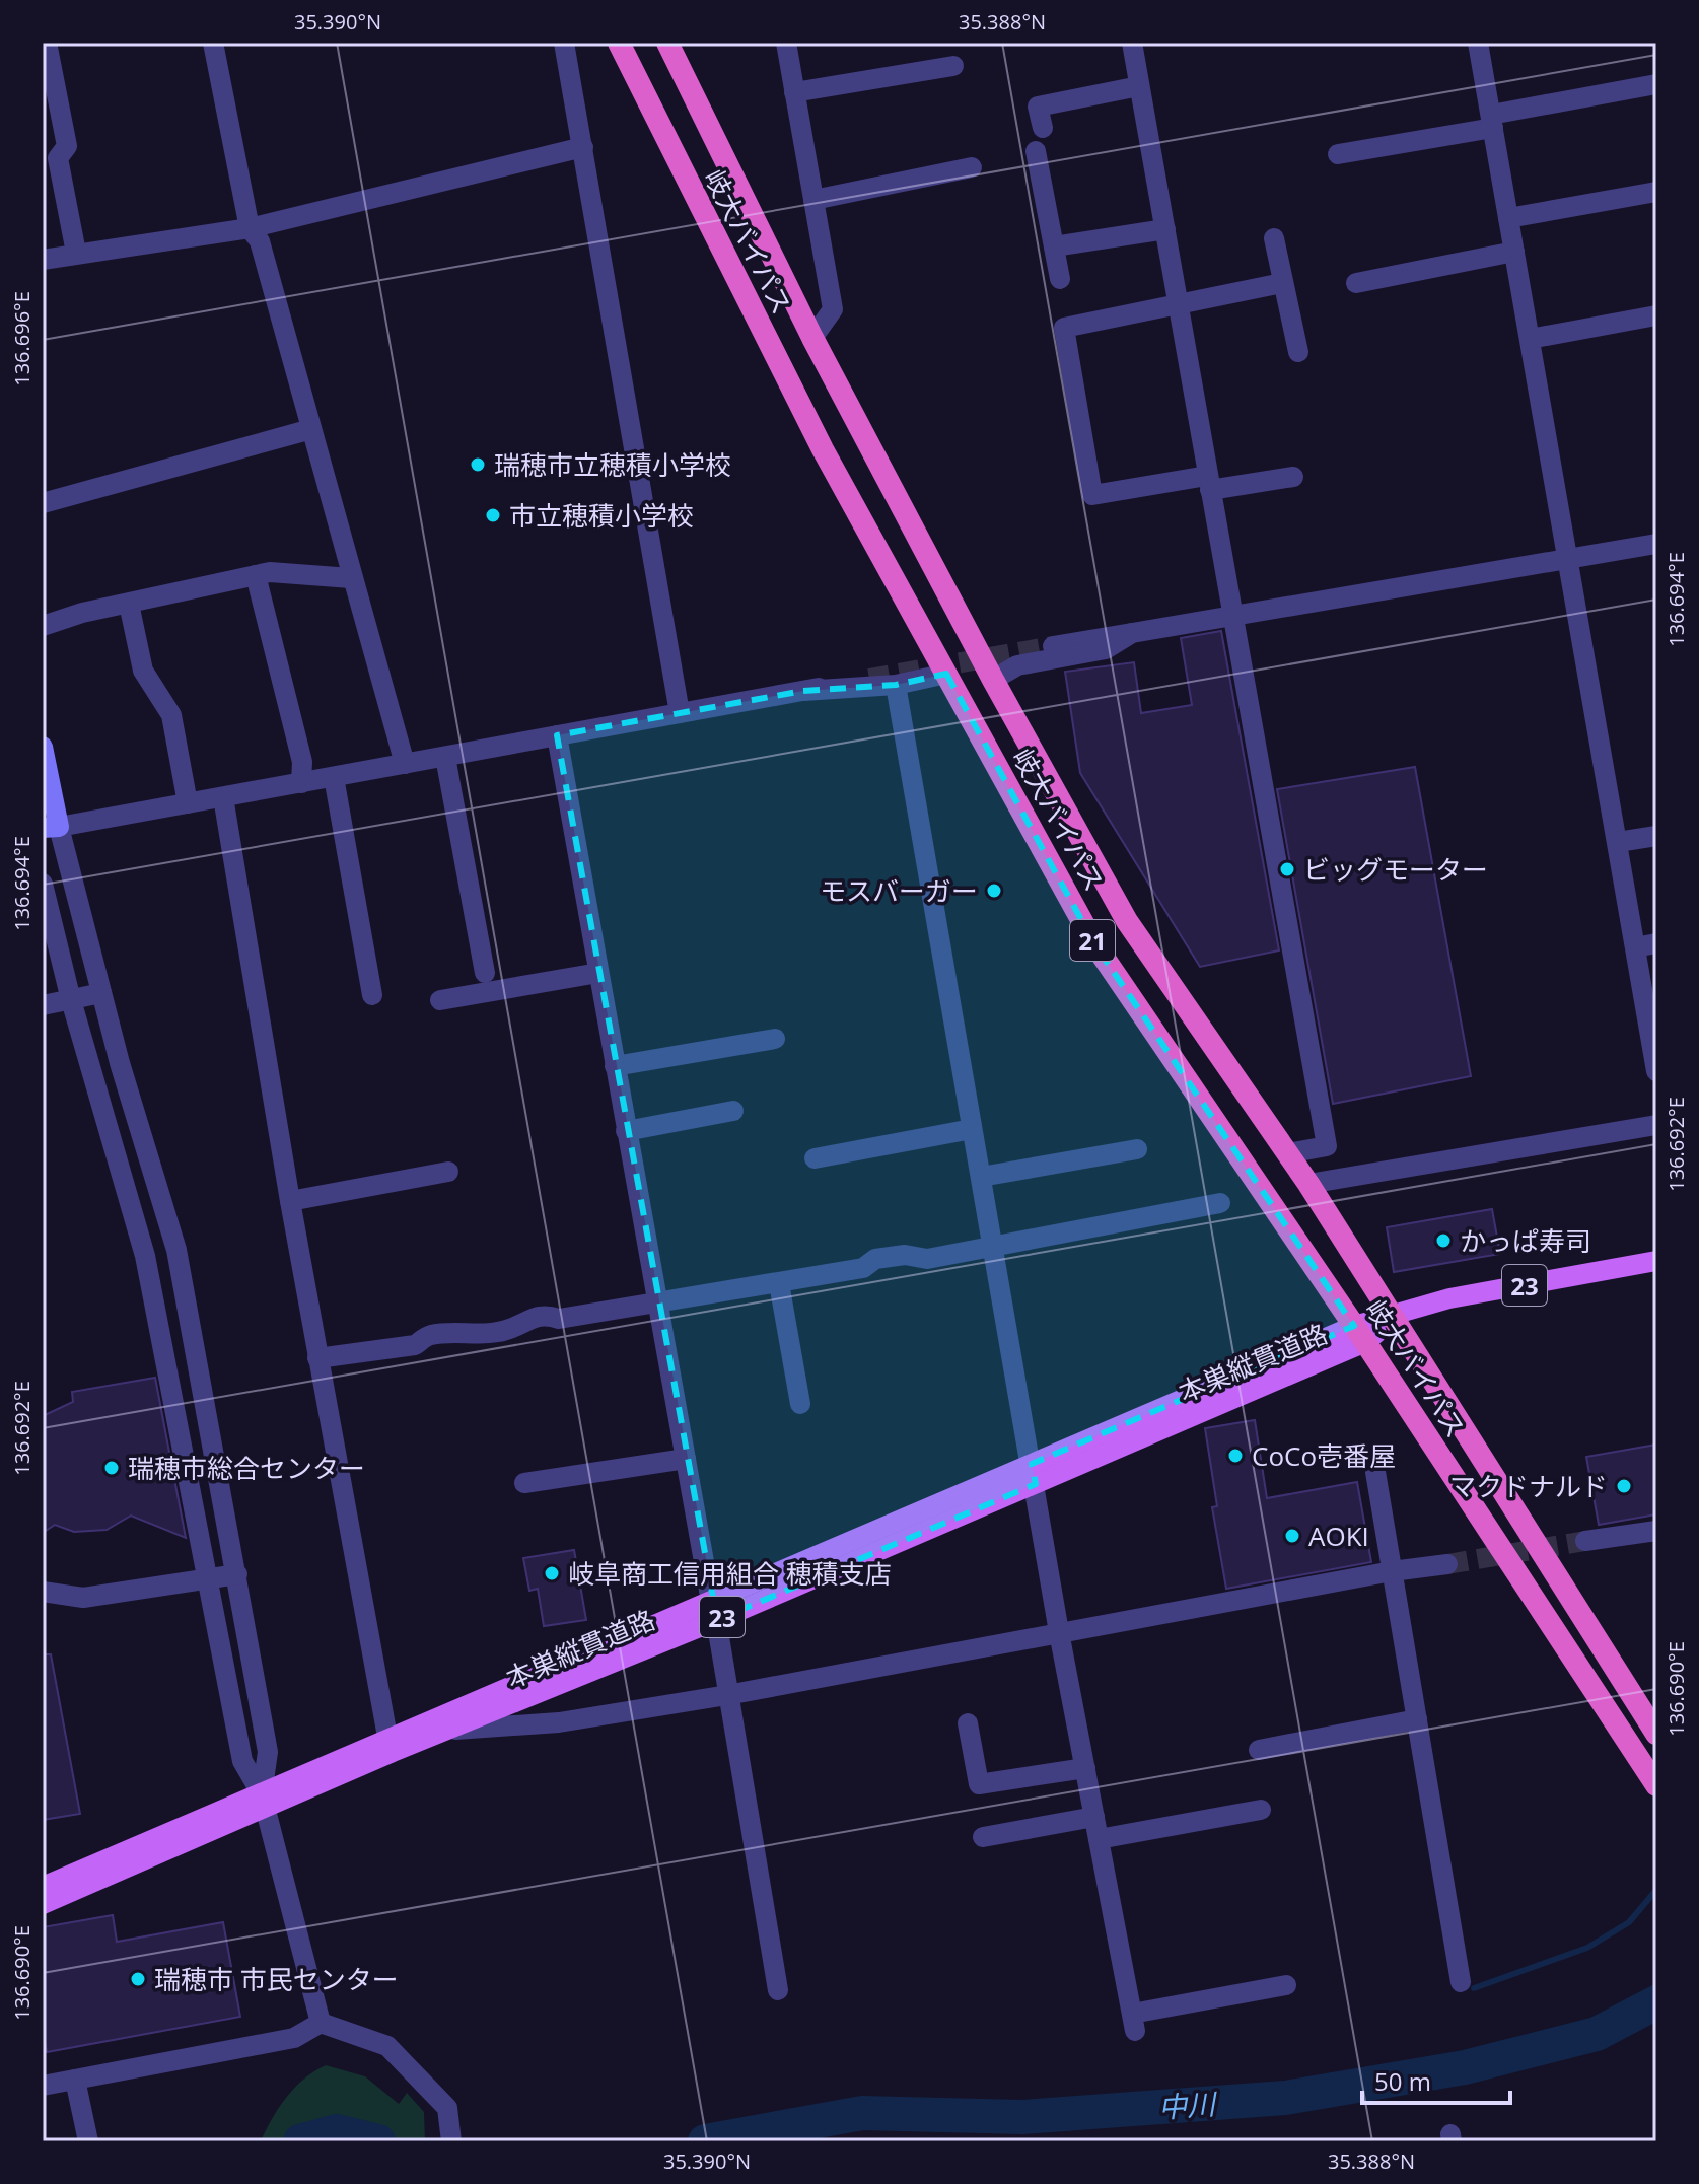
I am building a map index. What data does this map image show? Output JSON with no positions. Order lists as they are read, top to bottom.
{
  "streets": {
    "highway": ["岐大バイパス", "21"],
    "main road": ["23", "本巣縦貫道路"]
  },
  "crossings": [
    ["岐大バイパス", "23"],
    ["岐大バイパス", "本巣縦貫道路"],
    ["23", "本巣縦貫道路"]
  ],
  "water": ["中川"],
  "places": [
    "瑞穂市立穂積小学校",
    "市立穂積小学校",
    "ビッグモーター",
    "モスバーガー",
    "かっぱ寿司",
    "CoCo壱番屋",
    "瑞穂市総合センター",
    "マクドナルド",
    "AOKI",
    "岐阜商工信用組合 穂積支店",
    "瑞穂市 市民センター"
  ],
  "scale_bar": "50 m",
  "coordinates": [
    "35.390°N",
    "35.388°N",
    "136.696°E",
    "136.694°E",
    "136.692°E",
    "136.690°E"
  ]
}
